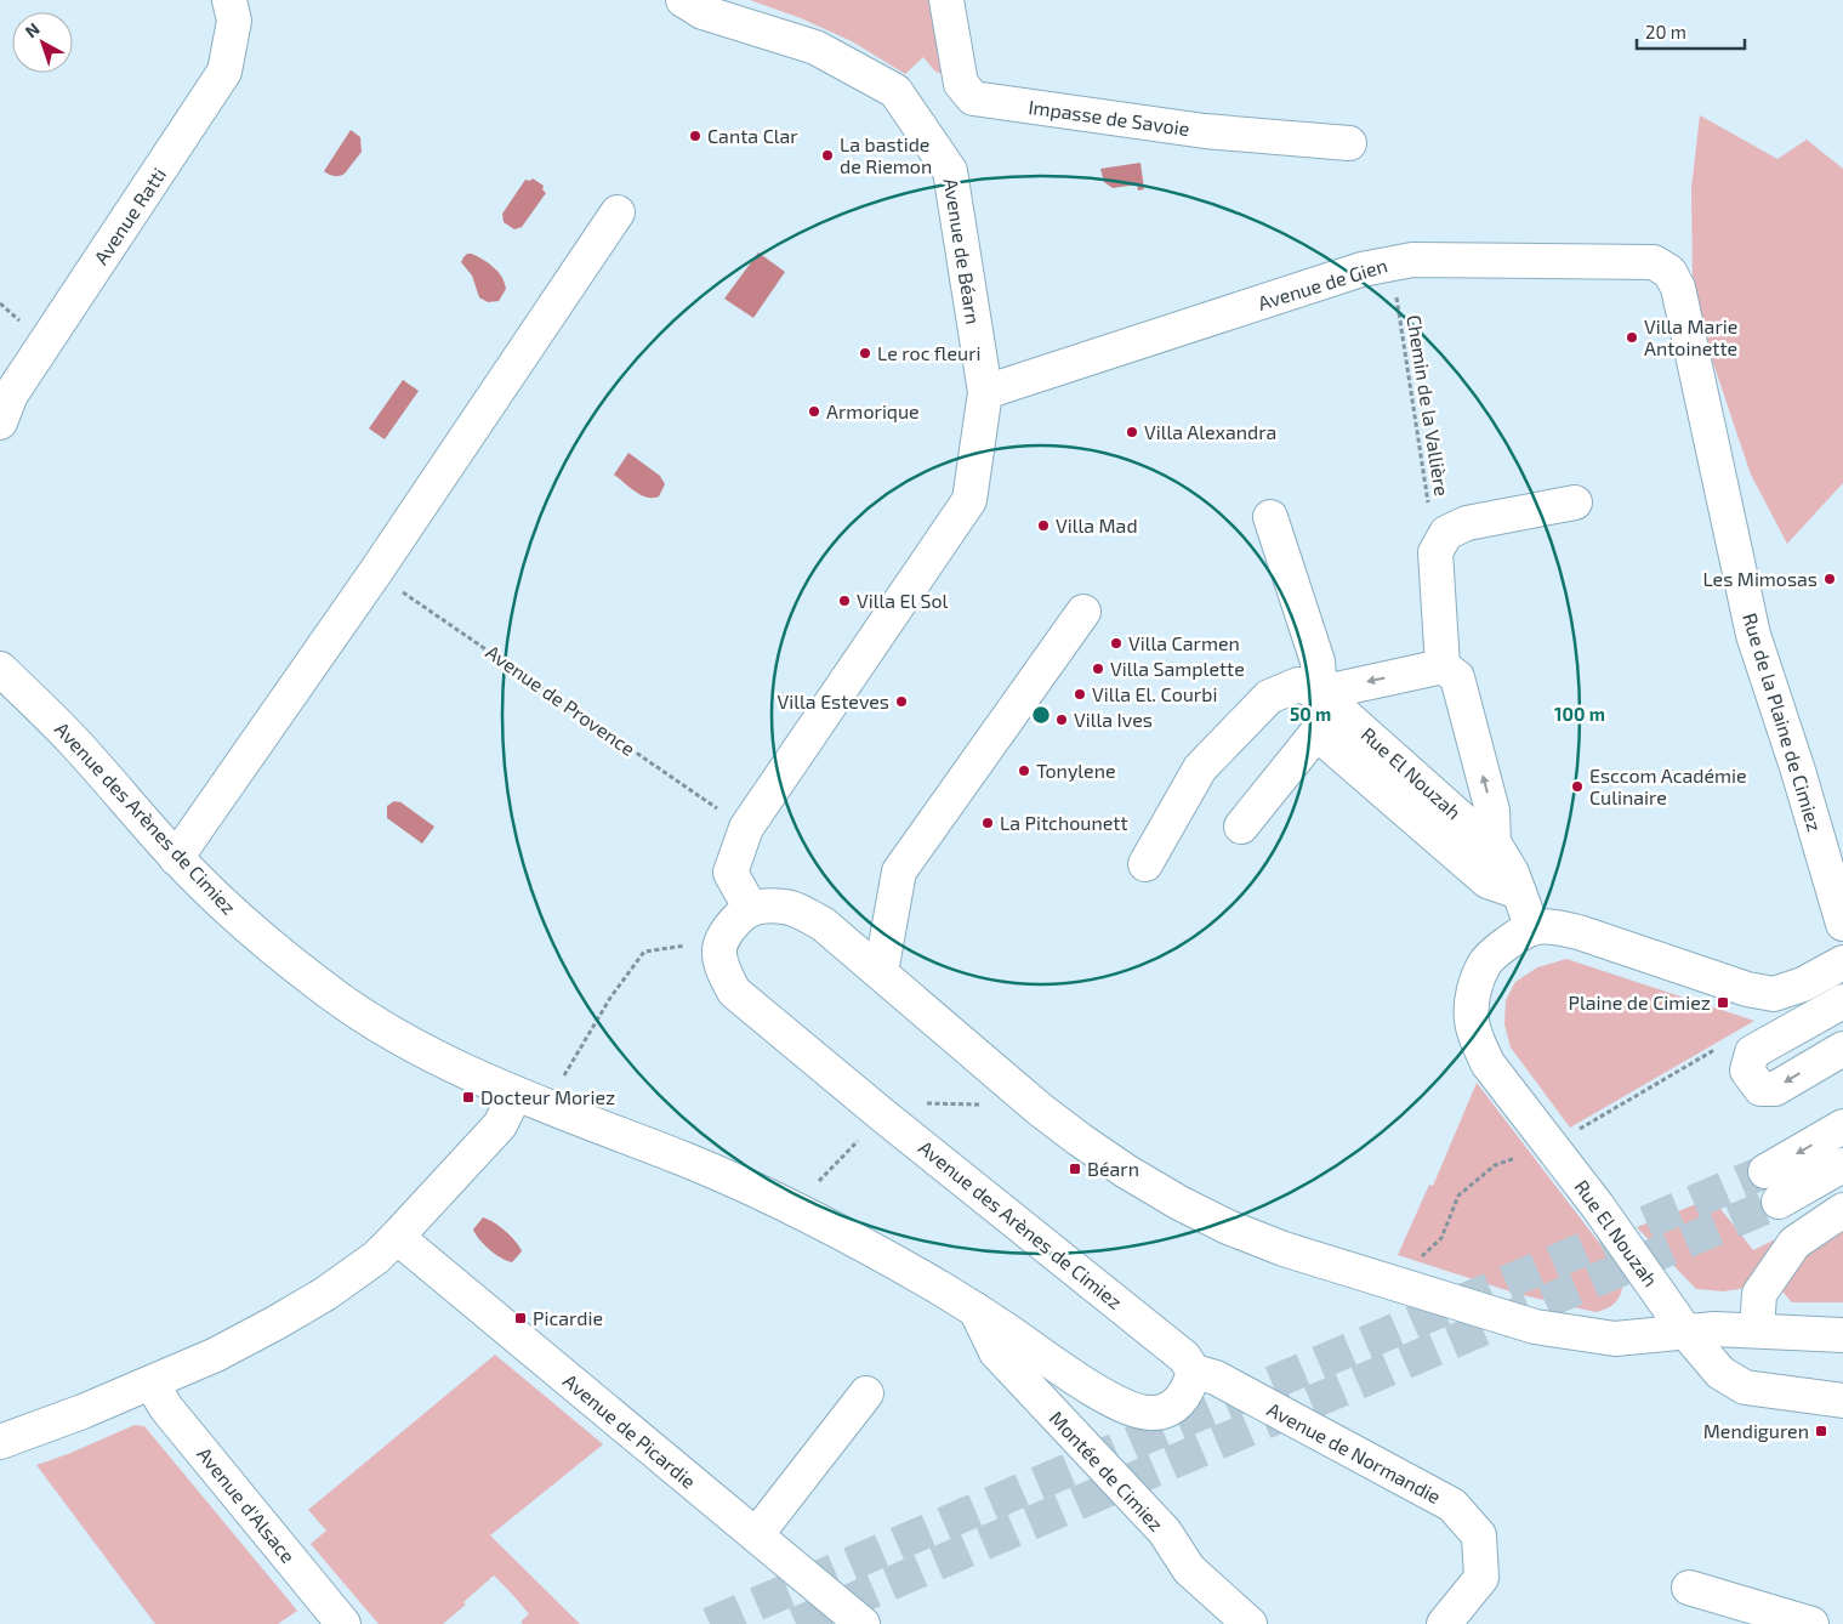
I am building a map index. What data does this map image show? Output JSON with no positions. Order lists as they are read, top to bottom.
{
  "streets": {
    "main road": [
      "Impasse de Savoie",
      "Avenue Ratti",
      "Avenue de Béarn",
      "Avenue de Gien",
      "Rue de la Plaine de Cimiez",
      "Rue El Nouzah",
      "Avenue des Arènes de Cimiez",
      "Avenue de Picardie",
      "Avenue de Normandie",
      "Montée de Cimiez",
      "Avenue d'Alsace"
    ],
    "path": ["Chemin de la Vallière", "Avenue de Provence"]
  },
  "crossings": [
    ["Avenue de Béarn", "Avenue de Gien"],
    ["Avenue de Béarn", "Avenue de Provence"],
    ["Avenue de Gien", "Chemin de la Vallière"],
    ["Avenue de Gien", "Rue de la Plaine de Cimiez"],
    ["Avenue des Arènes de Cimiez", "Avenue de Normandie"],
    ["Avenue des Arènes de Cimiez", "Montée de Cimiez"]
  ],
  "places": {
    "other": [
      "Canta Clar",
      "La bastide de Riemon",
      "Villa Marie Antoinette",
      "Le roc fleuri",
      "Armorique",
      "Villa Alexandra",
      "Villa Mad",
      "Les Mimosas",
      "Villa El Sol",
      "Villa Carmen",
      "Villa Samplette",
      "Villa El. Courbi",
      "Villa Esteves",
      "Villa Ives",
      "Tonylene",
      "Esccom Académie Culinaire",
      "La Pitchounett"
    ],
    "transit": [
      "Plaine de Cimiez",
      "Docteur Moriez",
      "Béarn",
      "Picardie",
      "Mendiguren"
    ]
  },
  "scale_bar": "20 m",
  "north": "top left",
  "rings": ["50 m", "100 m"]
}
